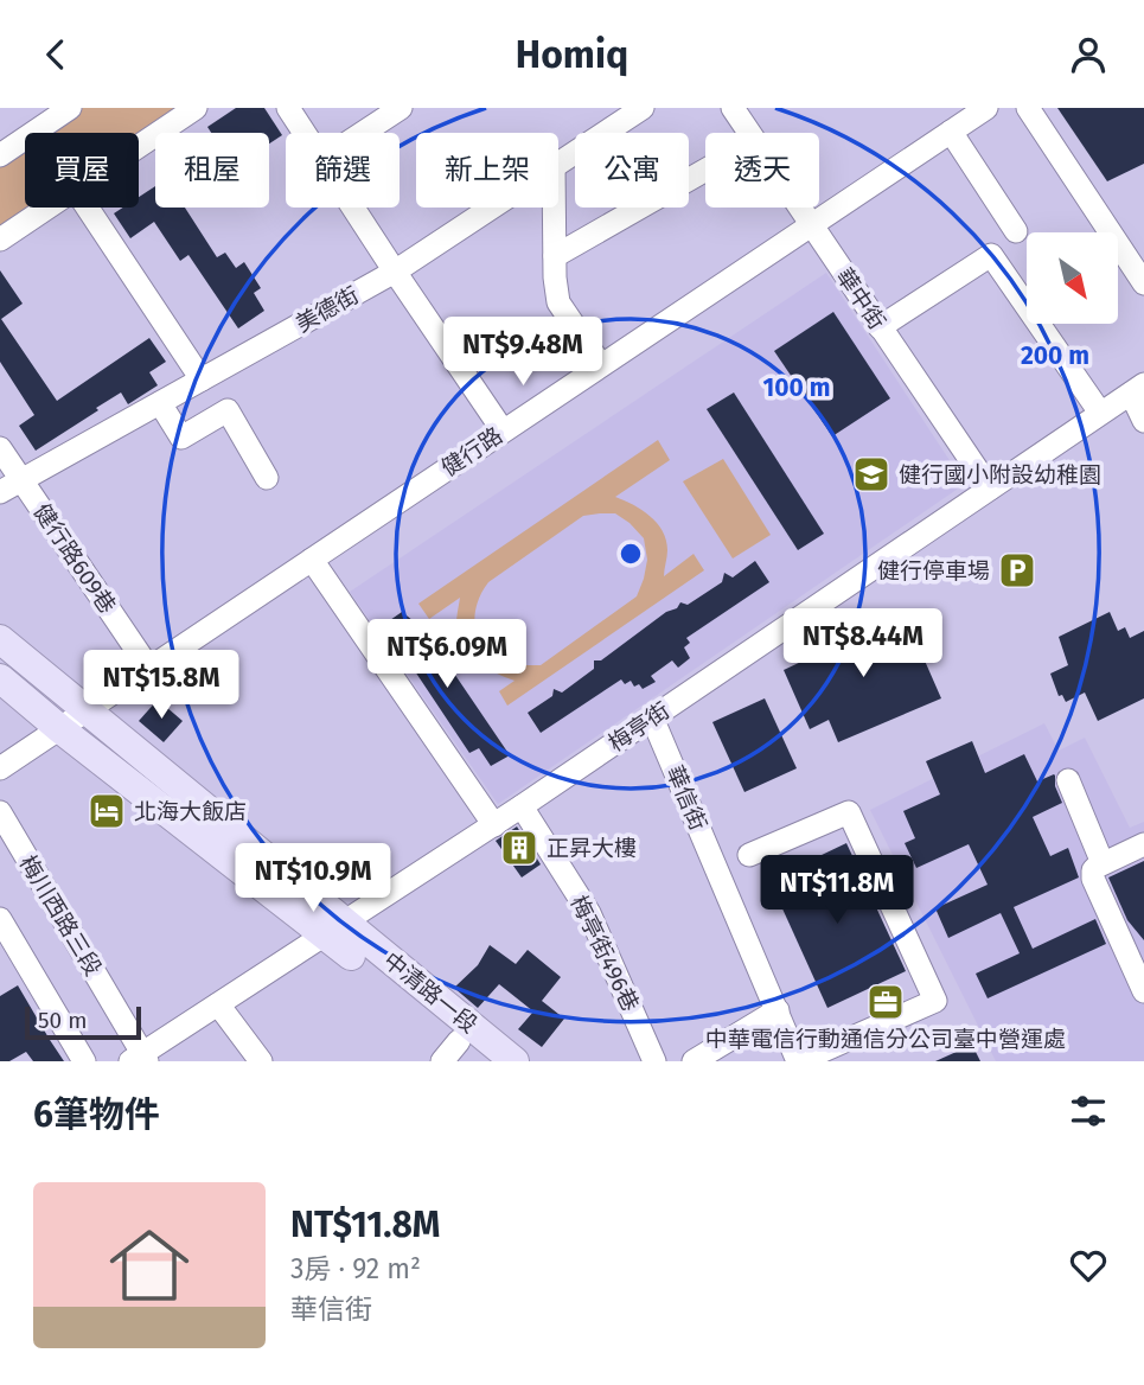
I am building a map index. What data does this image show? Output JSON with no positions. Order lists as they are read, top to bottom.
{
  "streets": {
    "main road": ["中清路一段"],
    "street": [
      "華中街",
      "美德街",
      "健行路",
      "健行路609巷",
      "梅亭街",
      "華信街",
      "梅川西路三段",
      "梅亭街496巷"
    ]
  },
  "crossings": [
    ["華中街", "健行路"],
    ["華中街", "梅亭街"],
    ["美德街", "健行路609巷"],
    ["健行路", "健行路609巷"],
    ["健行路", "中清路一段"],
    ["梅亭街", "華信街"],
    ["梅亭街", "梅川西路三段"],
    ["梅亭街", "梅亭街496巷"],
    ["梅亭街", "中清路一段"]
  ],
  "places": {
    "school or university": ["健行國小附設幼稚園"],
    "parking": ["健行停車場"],
    "hotel": ["北海大飯店"],
    "building": ["正昇大樓"],
    "office": ["中華電信行動通信分公司臺中營運處"]
  },
  "scale_bar": "50 m",
  "north": "bottom right",
  "page": {
    "header": "Homiq",
    "chip": [
      "買屋",
      "租屋",
      "篩選",
      "新上架",
      "公寓",
      "透天"
    ],
    "price": [
      "NT$9.48M",
      "NT$8.44M",
      "NT$6.09M",
      "NT$15.8M",
      "NT$10.9M",
      "NT$11.8M"
    ],
    "scale": "50 m",
    "heading": "6筆物件",
    "list": [
      {
        "name": "NT$11.8M",
        "note": "3房 · 92 m² · 華信街"
      }
    ]
  },
  "rings": ["200 m", "100 m"]
}
